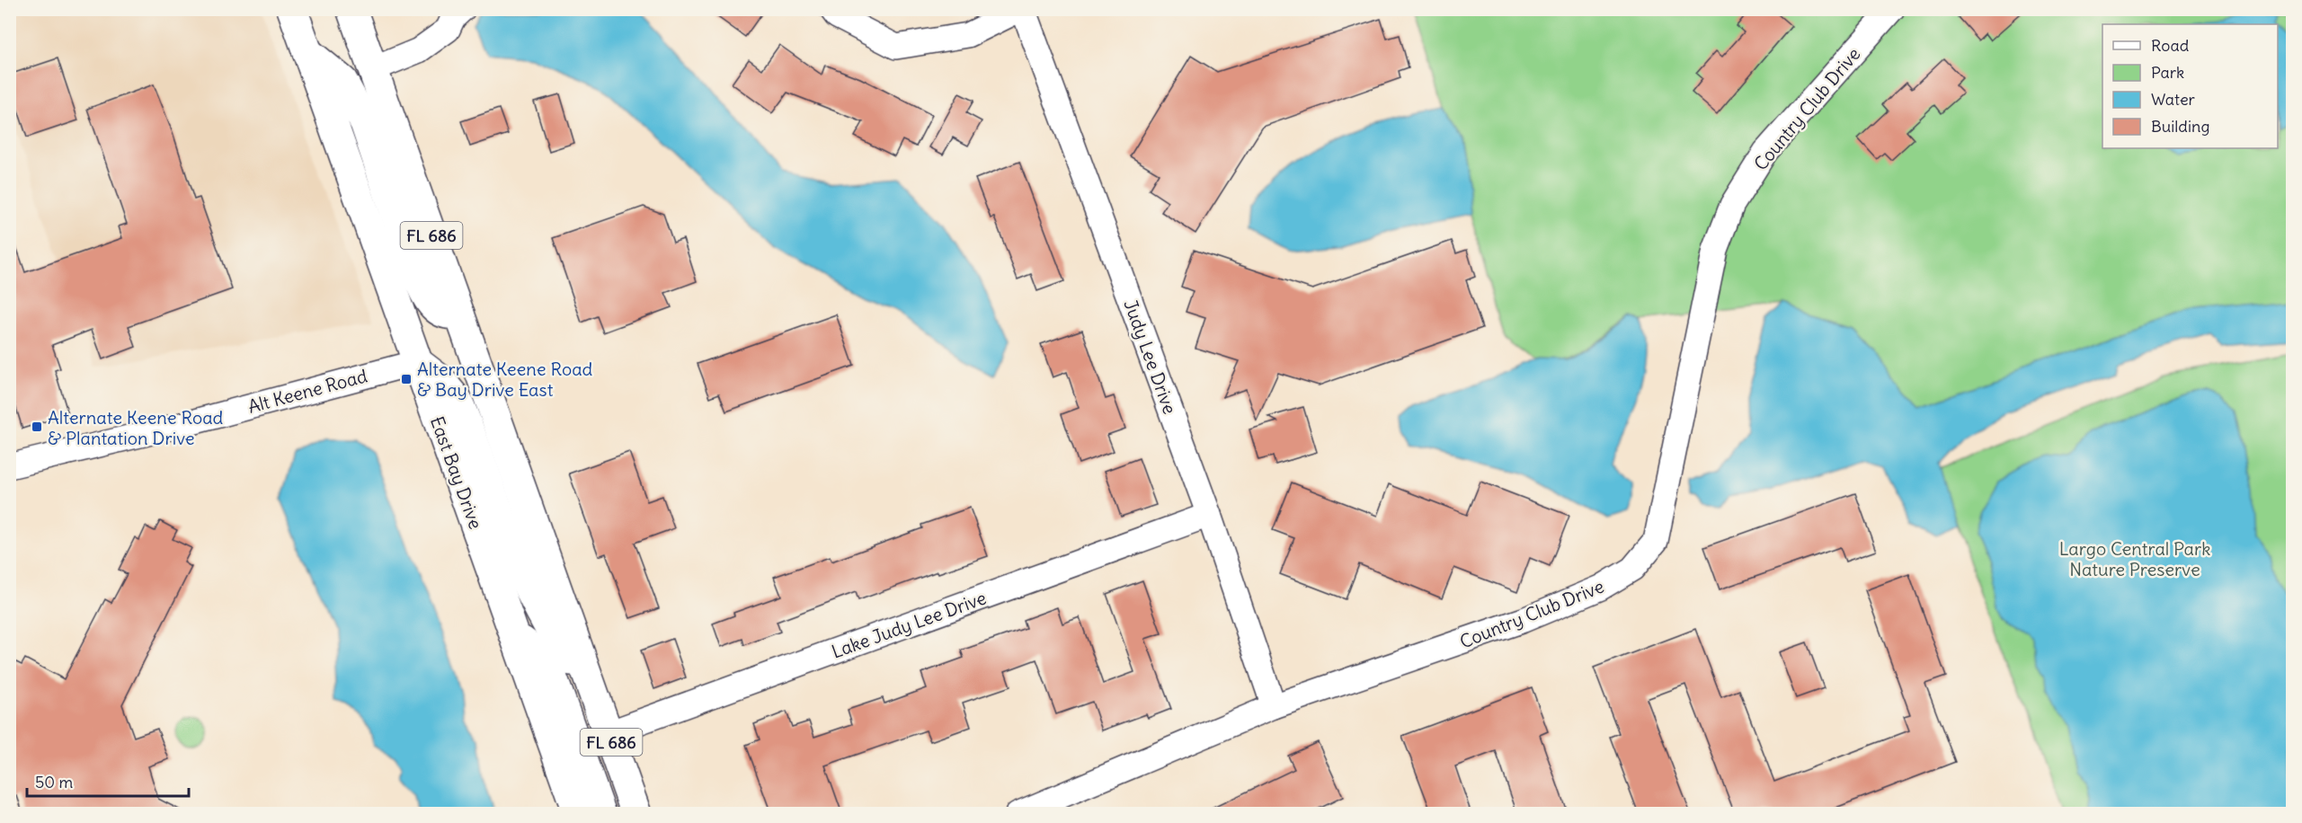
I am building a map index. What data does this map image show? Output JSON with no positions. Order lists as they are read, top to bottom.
{
  "streets": {
    "main road": ["FL 686", "East Bay Drive"],
    "street": [
      "Country Club Drive",
      "Judy Lee Drive",
      "Alt Keene Road",
      "Lake Judy Lee Drive"
    ]
  },
  "crossings": [
    ["Country Club Drive", "Judy Lee Drive"],
    ["FL 686", "Lake Judy Lee Drive"],
    ["Judy Lee Drive", "Lake Judy Lee Drive"],
    ["Alt Keene Road", "East Bay Drive"]
  ],
  "parks": ["Largo Central Park Nature Preserve"],
  "places": {
    "transit": ["Alternate Keene Road & Bay Drive East", "Alternate Keene Road & Plantation Drive"]
  },
  "legend": [
    "Road",
    "Park",
    "Water",
    "Building"
  ],
  "scale_bar": "50 m"
}
